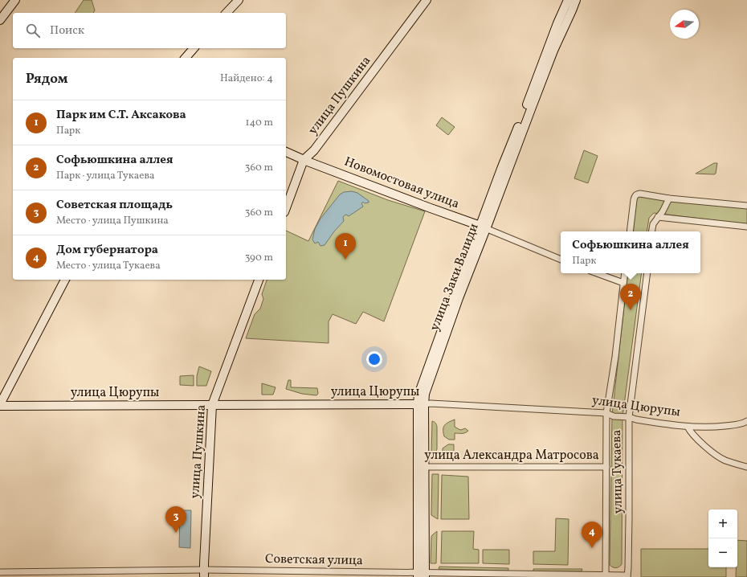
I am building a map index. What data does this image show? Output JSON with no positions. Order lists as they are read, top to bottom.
{
  "streets": {
    "main road": [
      "улица Пушкина",
      "Новомостовая улица",
      "улица Заки Валиди",
      "улица Цюрупы"
    ],
    "street": ["улица Александра Матросова", "улица Тукаева", "Советская улица"]
  },
  "crossings": [
    ["улица Пушкина", "Новомостовая улица"],
    ["улица Пушкина", "улица Цюрупы"],
    ["улица Пушкина", "Советская улица"],
    ["Новомостовая улица", "улица Заки Валиди"],
    ["улица Заки Валиди", "улица Цюрупы"],
    ["улица Заки Валиди", "улица Александра Матросова"],
    ["улица Заки Валиди", "Советская улица"],
    ["улица Цюрупы", "улица Тукаева"],
    ["улица Александра Матросова", "улица Тукаева"],
    ["улица Тукаева", "Советская улица"]
  ],
  "north": "left",
  "page": {
    "search": "Поиск",
    "heading": ["Рядом", "Найдено: 4"],
    "list": [
      {
        "mark": "1",
        "name": "Парк им С.Т. Аксакова",
        "note": "Парк",
        "value": "140 m"
      },
      {
        "mark": "2",
        "name": "Софьюшкина аллея",
        "note": "Парк · улица Тукаева",
        "value": "360 m"
      },
      {
        "mark": "3",
        "name": "Советская площадь",
        "note": "Место · улица Пушкина",
        "value": "360 m"
      },
      {
        "mark": "4",
        "name": "Дом губернатора",
        "note": "Место · улица Тукаева",
        "value": "390 m"
      }
    ],
    "popup": ["Софьюшкина аллея", "Парк"],
    "pins": [
      "1",
      "2",
      "3",
      "4"
    ],
    "map_buttons": ["+", "−"]
  }
}
